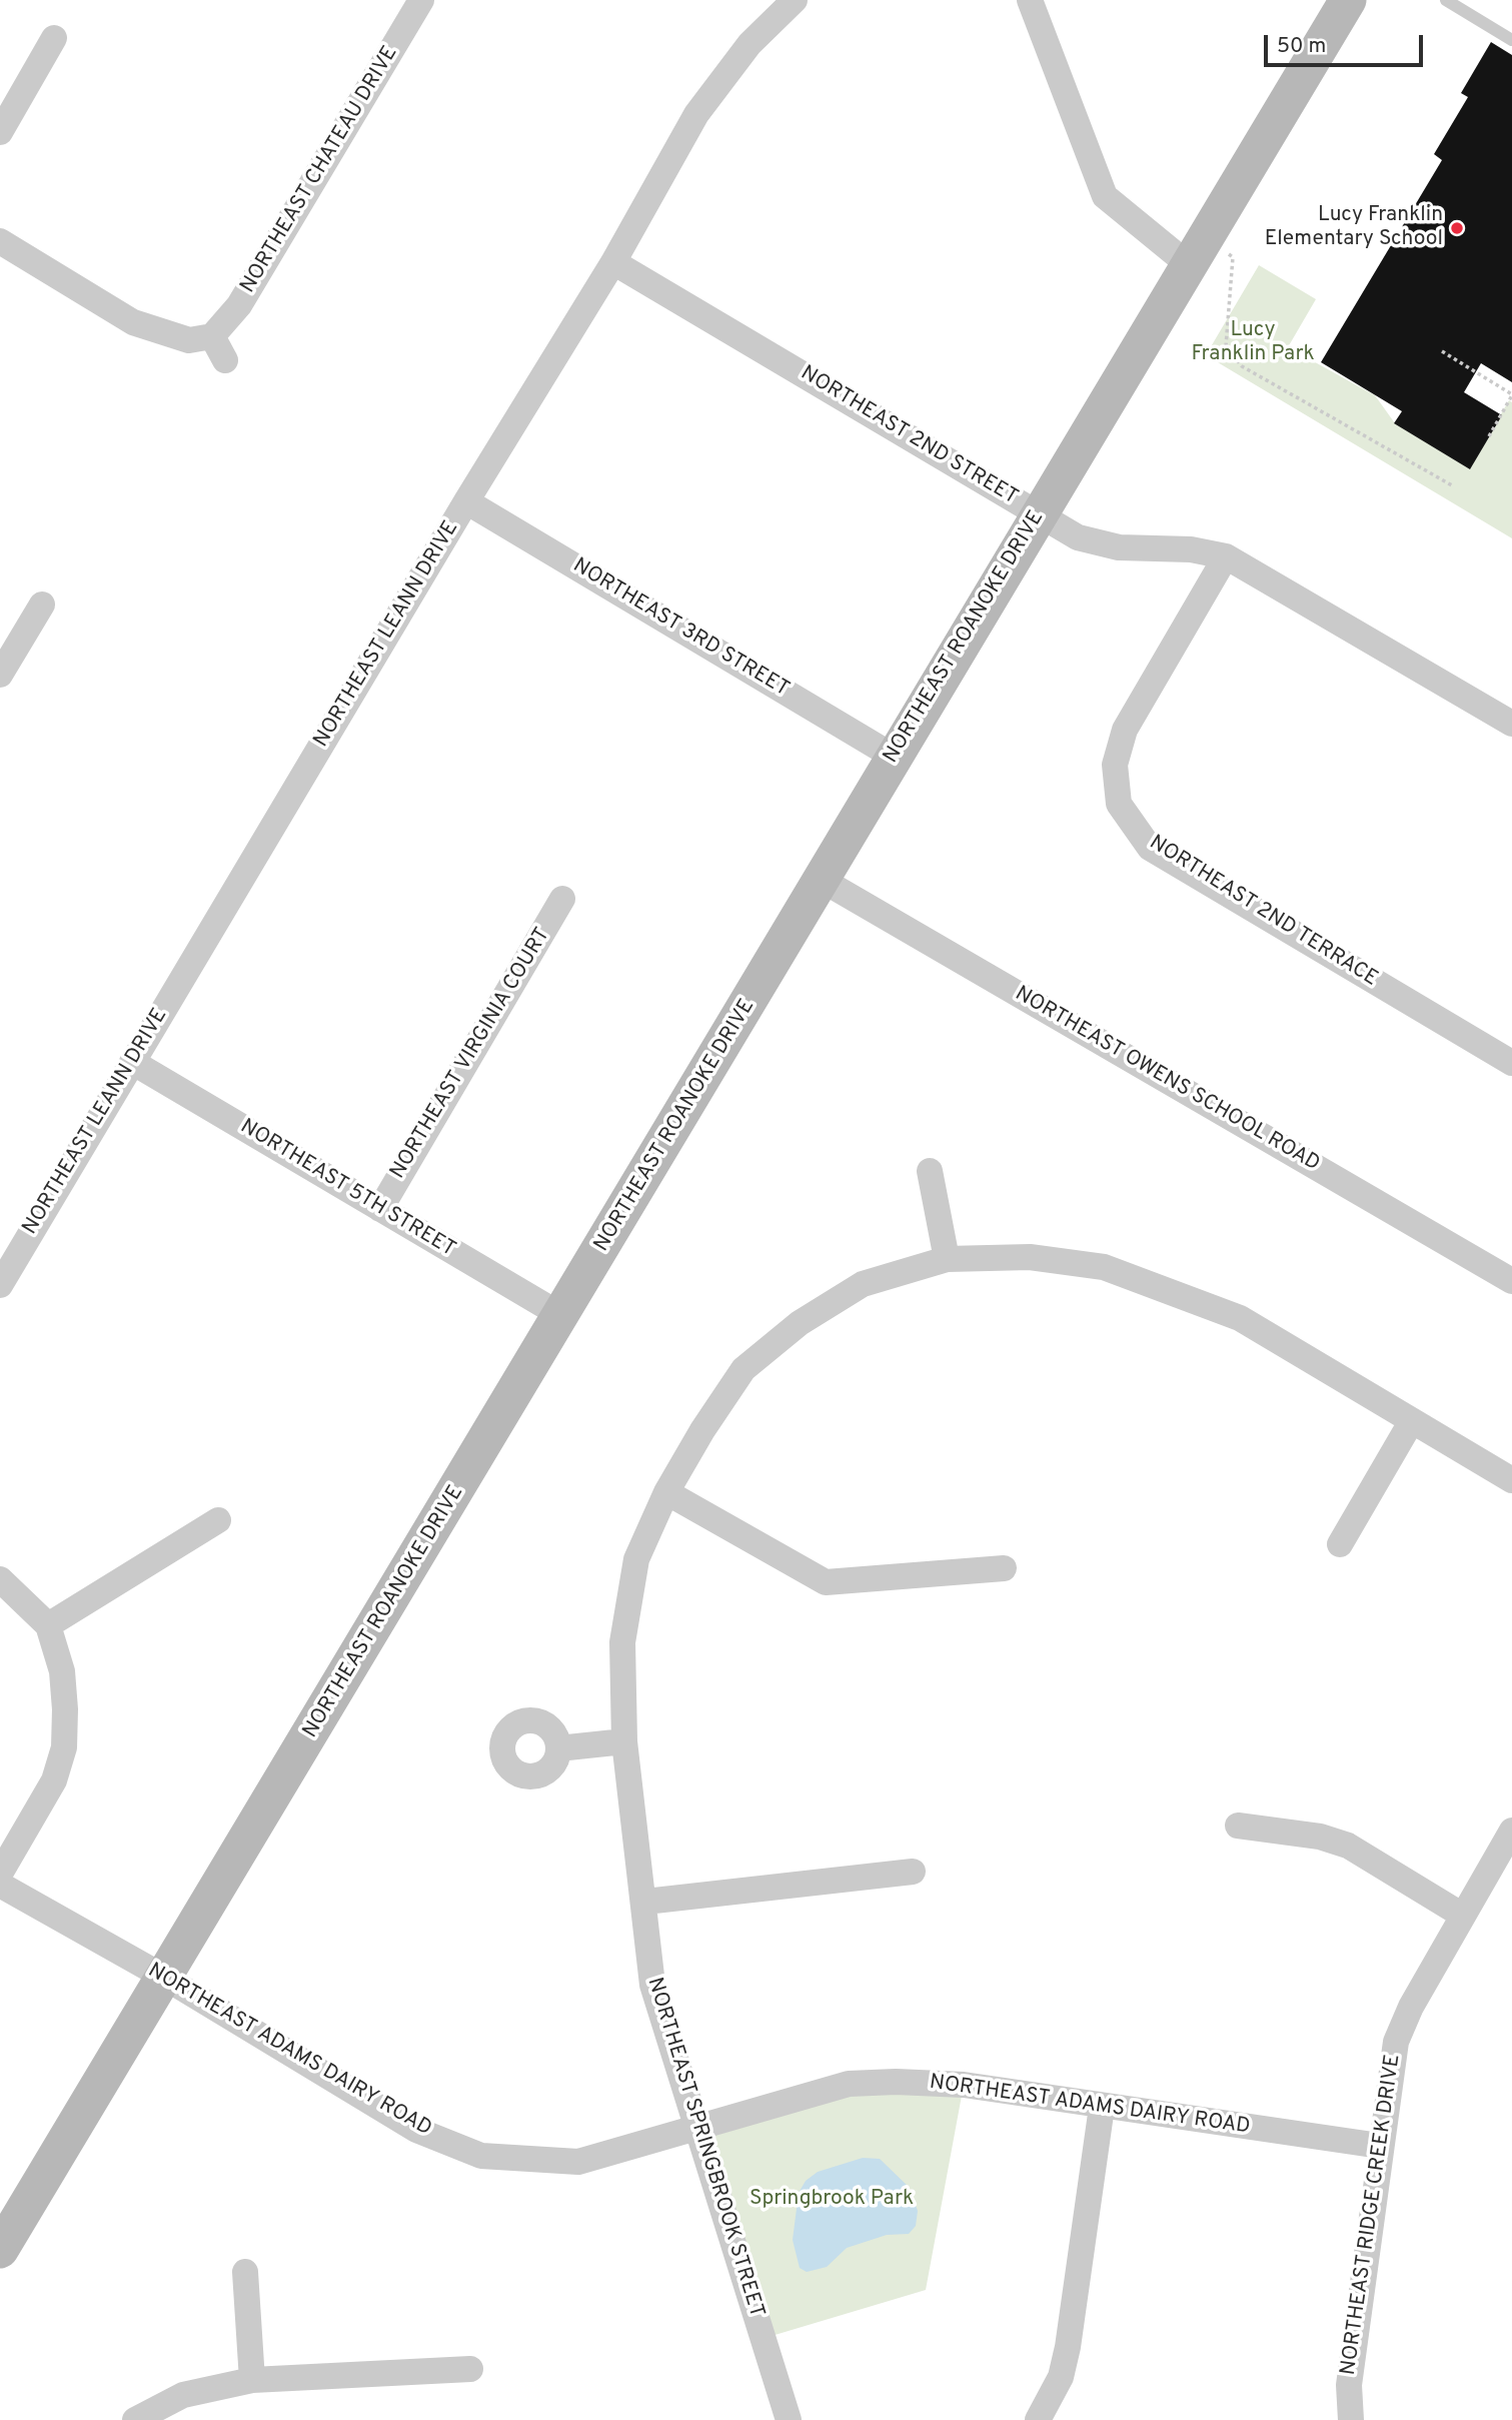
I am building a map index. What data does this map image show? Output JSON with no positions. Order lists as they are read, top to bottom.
{
  "streets": {
    "street": [
      "NORTHEAST CHATEAU DRIVE",
      "NORTHEAST 2ND STREET",
      "NORTHEAST 3RD STREET",
      "NORTHEAST LEANN DRIVE",
      "NORTHEAST ROANOKE DRIVE",
      "NORTHEAST 2ND TERRACE",
      "NORTHEAST VIRGINIA COURT",
      "NORTHEAST OWENS SCHOOL ROAD",
      "NORTHEAST 5TH STREET",
      "NORTHEAST ADAMS DAIRY ROAD",
      "NORTHEAST SPRINGBROOK STREET",
      "NORTHEAST RIDGE CREEK DRIVE"
    ]
  },
  "crossings": [
    ["NORTHEAST 2ND STREET", "NORTHEAST LEANN DRIVE"],
    ["NORTHEAST 2ND STREET", "NORTHEAST ROANOKE DRIVE"],
    ["NORTHEAST 2ND STREET", "NORTHEAST 2ND TERRACE"],
    ["NORTHEAST 3RD STREET", "NORTHEAST LEANN DRIVE"],
    ["NORTHEAST 3RD STREET", "NORTHEAST ROANOKE DRIVE"],
    ["NORTHEAST LEANN DRIVE", "NORTHEAST 5TH STREET"],
    ["NORTHEAST ROANOKE DRIVE", "NORTHEAST OWENS SCHOOL ROAD"],
    ["NORTHEAST ROANOKE DRIVE", "NORTHEAST 5TH STREET"],
    ["NORTHEAST ROANOKE DRIVE", "NORTHEAST ADAMS DAIRY ROAD"],
    ["NORTHEAST VIRGINIA COURT", "NORTHEAST 5TH STREET"],
    ["NORTHEAST ADAMS DAIRY ROAD", "NORTHEAST SPRINGBROOK STREET"],
    ["NORTHEAST ADAMS DAIRY ROAD", "NORTHEAST RIDGE CREEK DRIVE"]
  ],
  "parks": ["Lucy Franklin Park", "Springbrook Park"],
  "places": ["Lucy Franklin Elementary School"],
  "scale_bar": "50 m"
}
